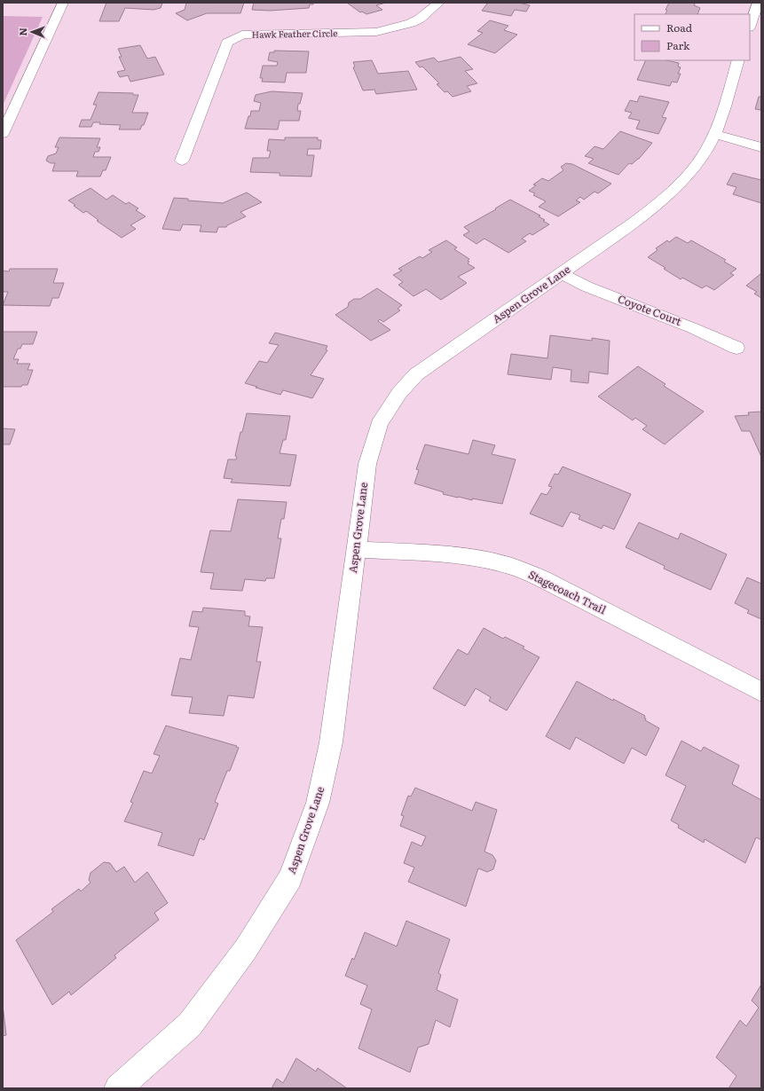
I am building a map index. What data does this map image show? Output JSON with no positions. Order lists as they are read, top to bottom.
{
  "streets": {
    "street": [
      "Hawk Feather Circle",
      "Aspen Grove Lane",
      "Coyote Court",
      "Stagecoach Trail"
    ]
  },
  "crossings": [
    ["Aspen Grove Lane", "Coyote Court"],
    ["Aspen Grove Lane", "Stagecoach Trail"]
  ],
  "legend": ["Road", "Park"],
  "north": "left"
}
